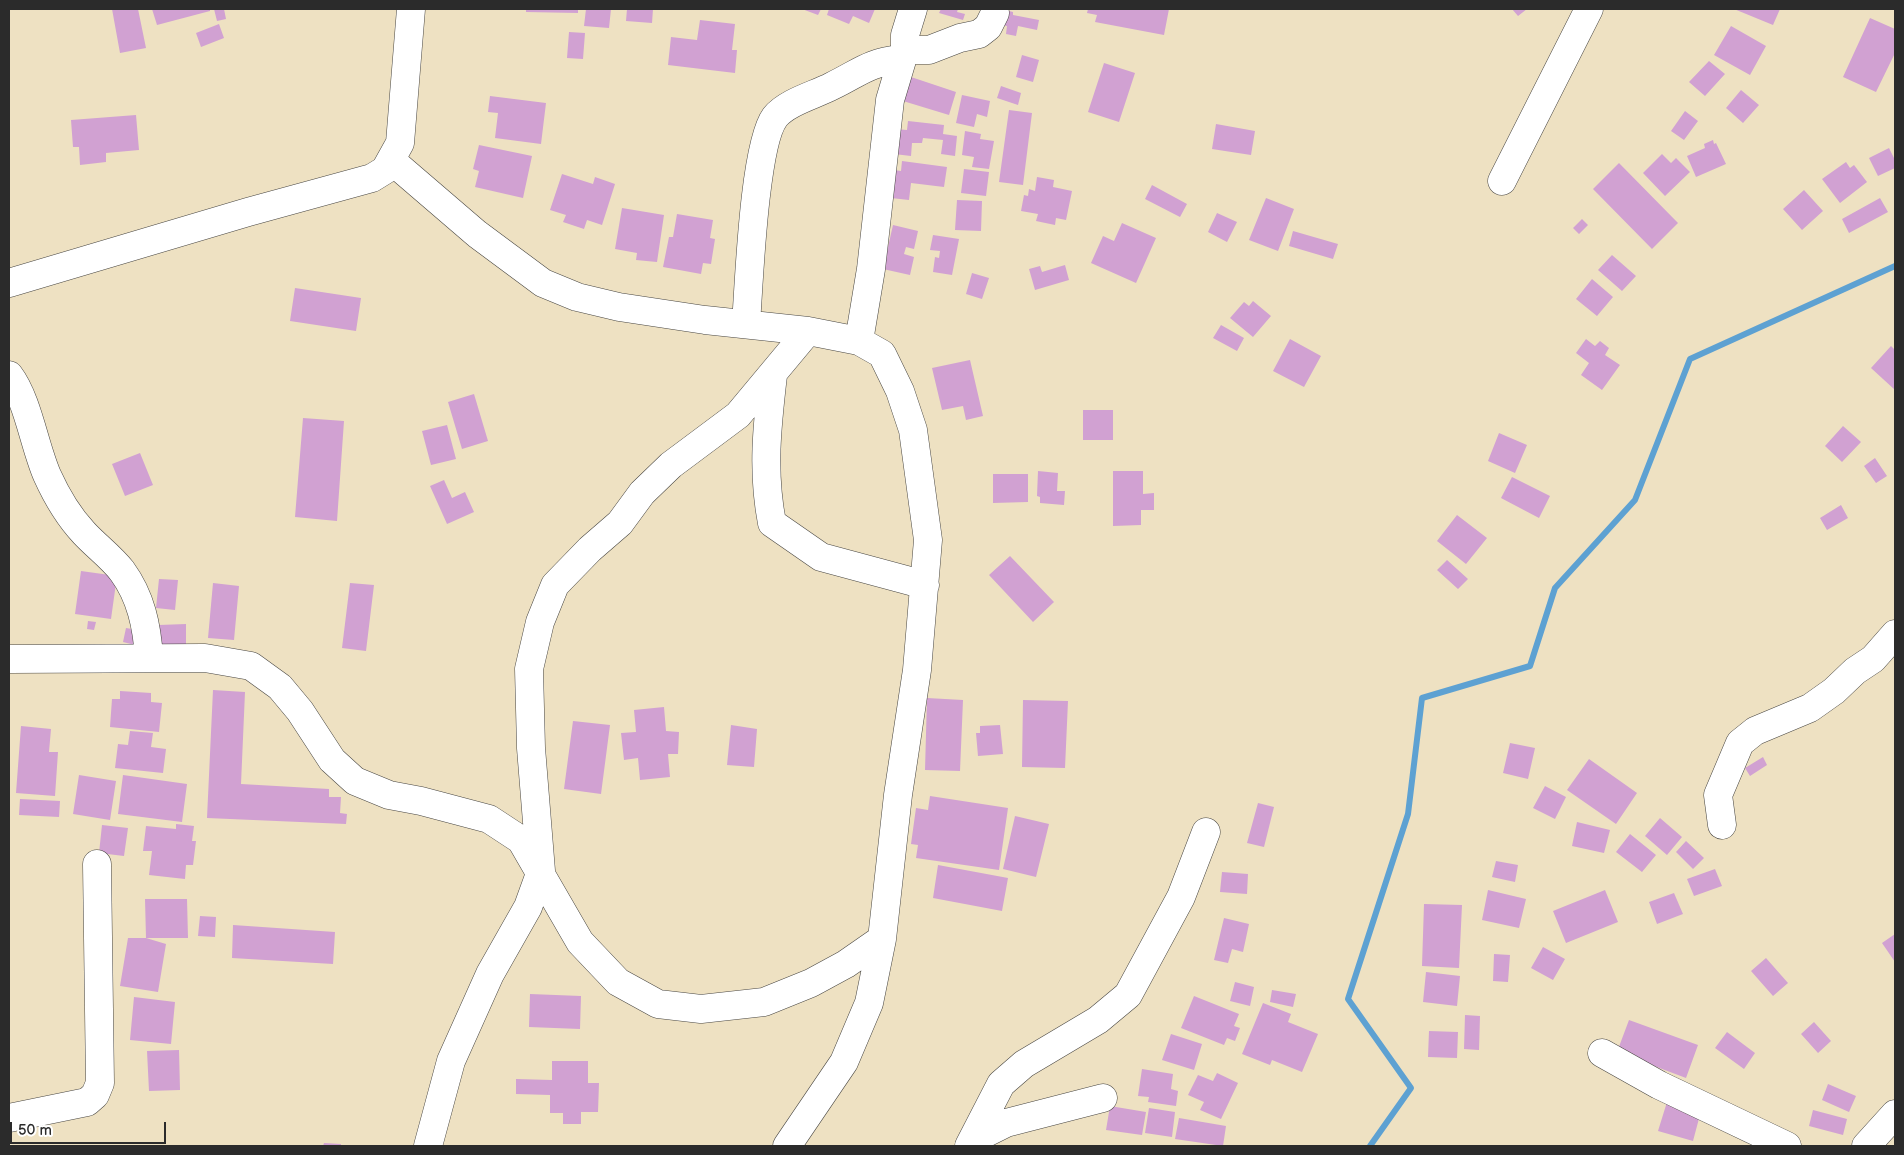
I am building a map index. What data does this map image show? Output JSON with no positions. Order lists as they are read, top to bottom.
{
  "scale_bar": "50 m"
}
